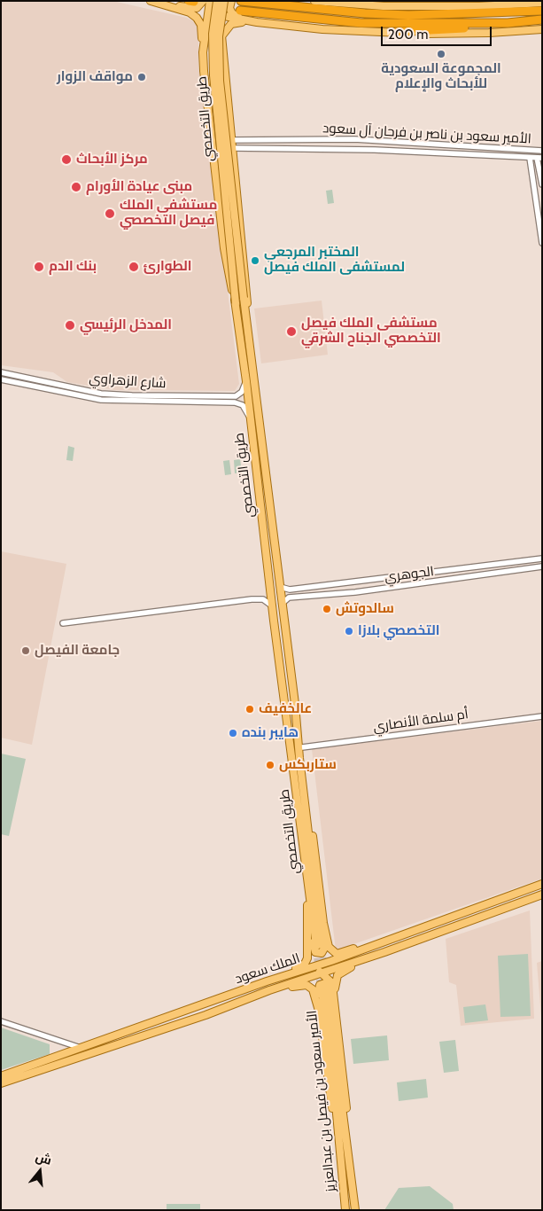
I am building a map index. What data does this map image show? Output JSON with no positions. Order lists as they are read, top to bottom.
{
  "streets": {
    "main road": ["طريق التخصصي", "الملك سعود", "الأمير سعود بن فيصل بن عبدالعزيز"],
    "street": [
      "الأمير سعود بن ناصر بن فرحان آل سعود",
      "شارع الزهراوي",
      "الجوهري",
      "أم سلمة الأنصاري"
    ]
  },
  "crossings": [
    ["طريق التخصصي", "شارع الزهراوي"],
    ["طريق التخصصي", "الجوهري"]
  ],
  "places": [
    "المجموعة السعودية للأبحاث والإعلام",
    "مواقف الزوار",
    "مركز الأبحاث",
    "مبنى عيادة الأورام",
    "مستشفى الملك فيصل التخصصي",
    "المختبر المرجعي لمستشفى الملك فيصل",
    "بنك الدم",
    "الطوارئ",
    "المدخل الرئيسي",
    "مستشفى الملك فيصل التخصصي الجناح الشرقي",
    "سالدوتش",
    "التخصصي بلازا",
    "جامعة الفيصل",
    "عالخفيف",
    "هايبر بنده",
    "ستاربكس"
  ],
  "scale_bar": "200 m",
  "north": "top"
}
